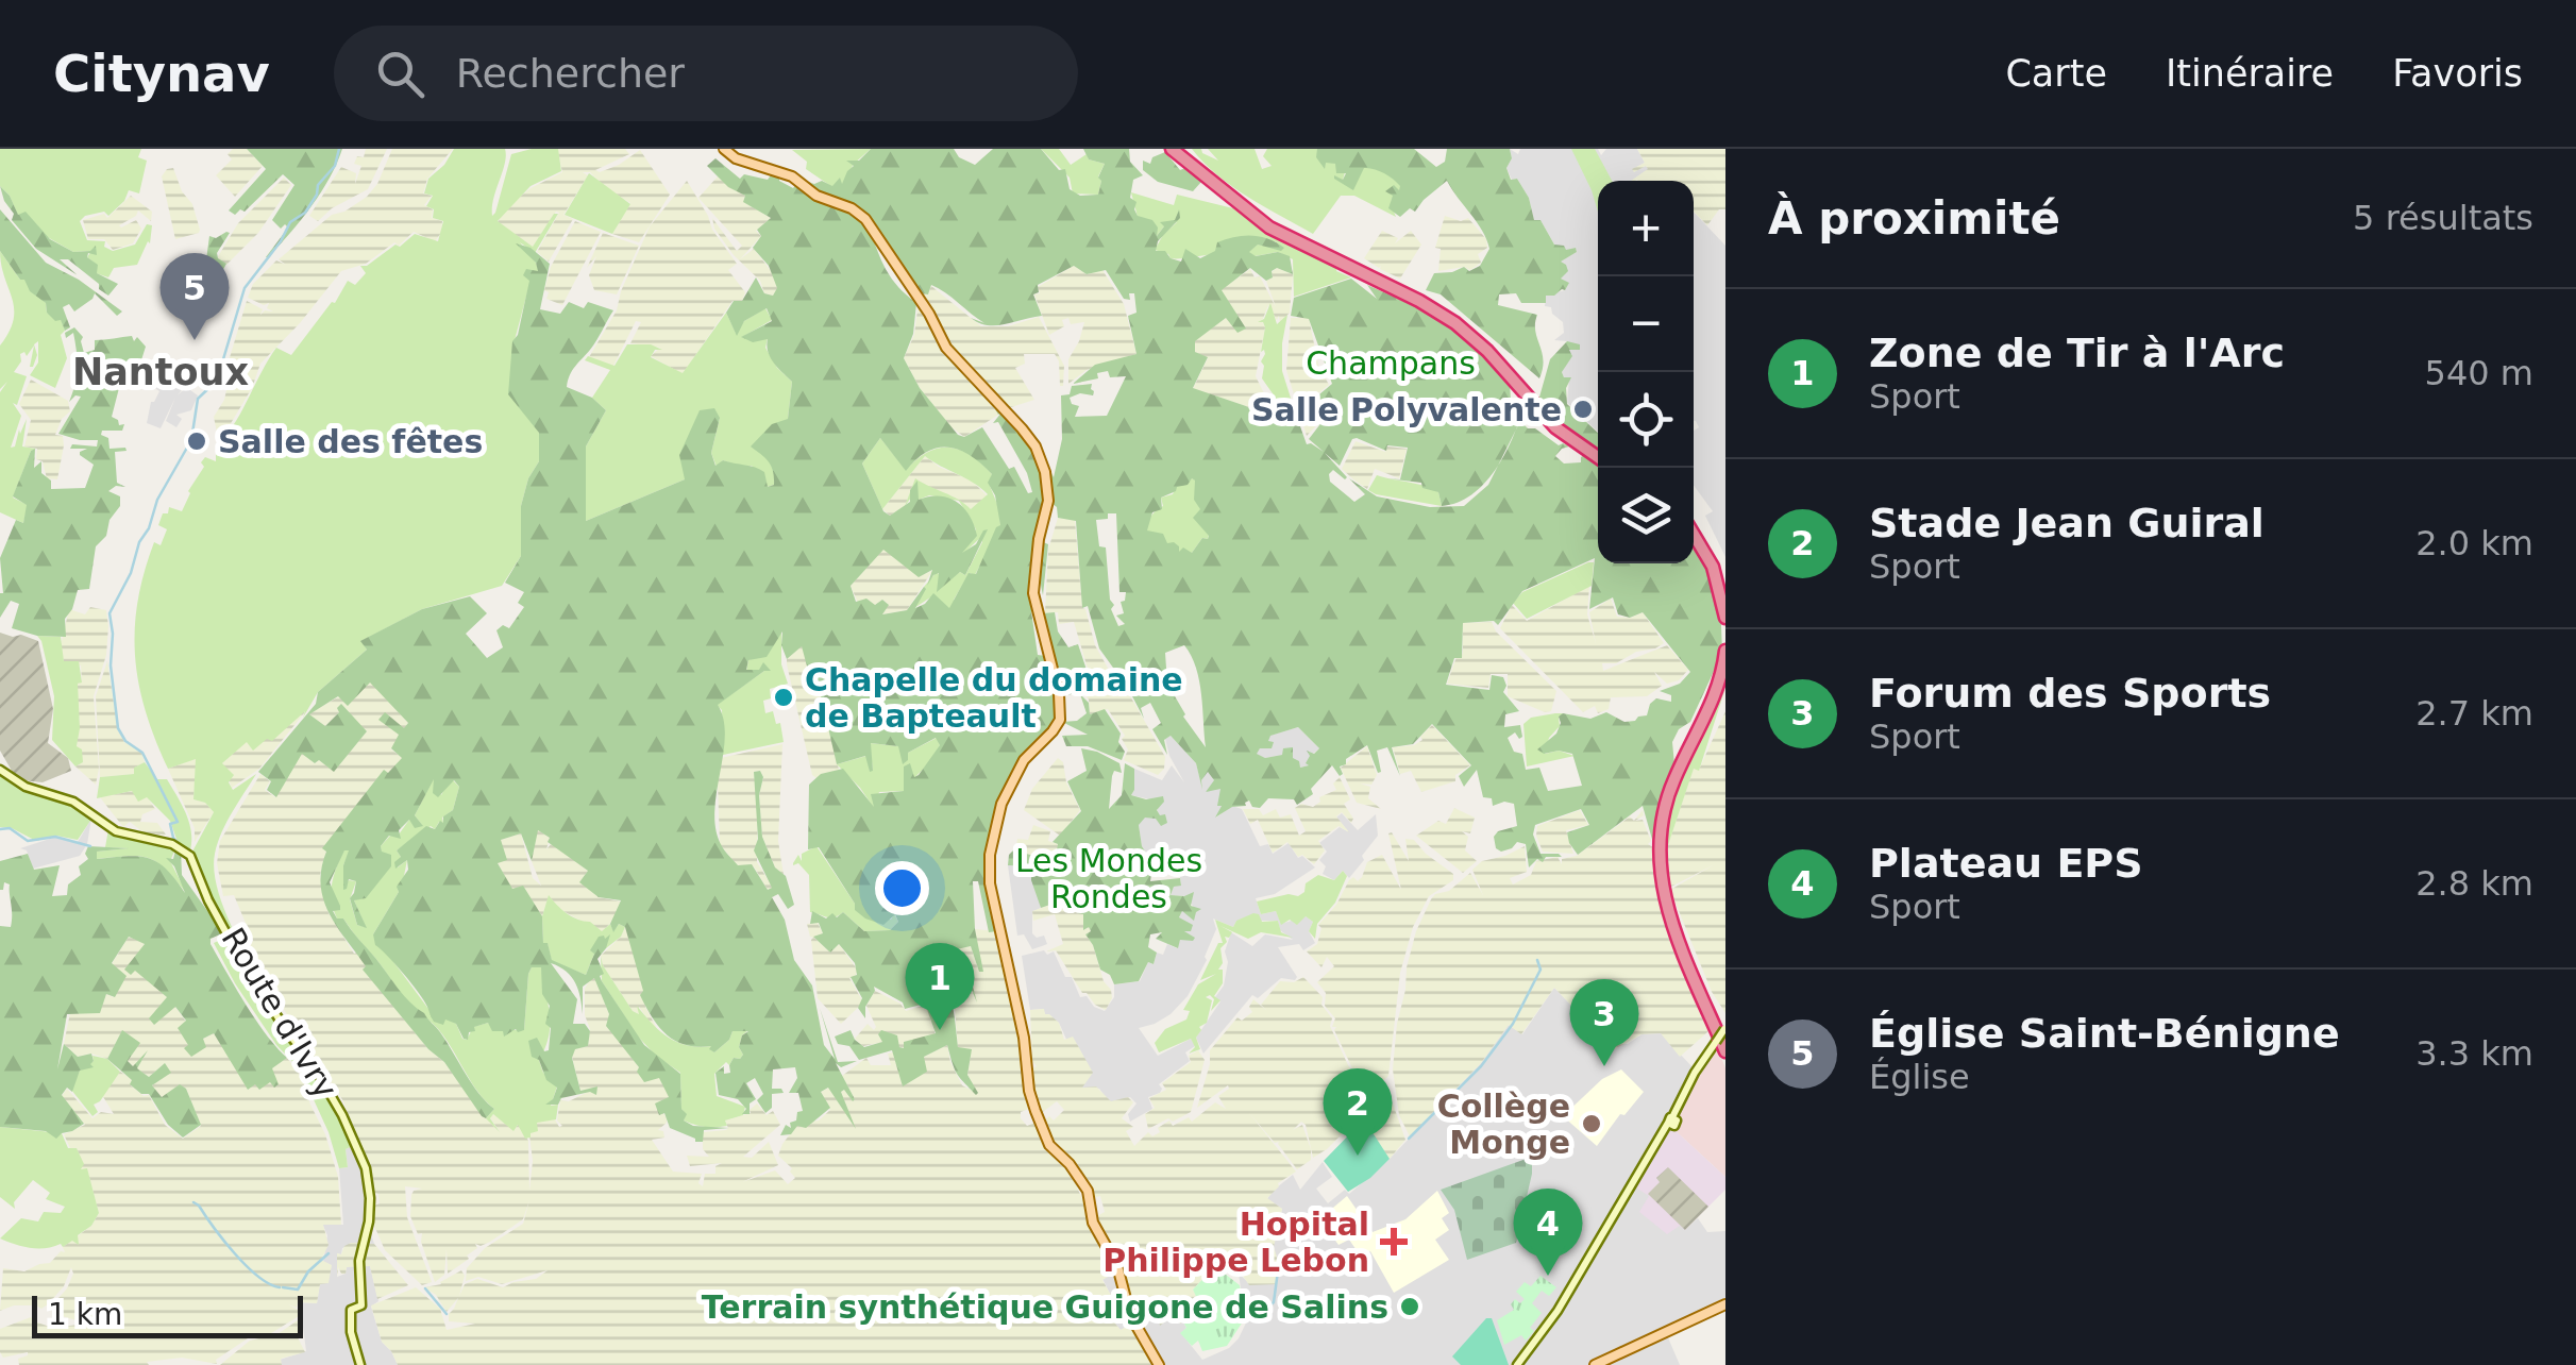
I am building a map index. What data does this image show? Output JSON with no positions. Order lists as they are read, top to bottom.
{
  "streets": {
    "main road": ["Route d'Ivry"]
  },
  "districts": ["Nantoux"],
  "parks": ["Champans", "Les Mondes Rondes"],
  "places": {
    "other": [
      "Salle Polyvalente",
      "Salle des fêtes",
      "Chapelle du domaine de Bapteault",
      "Collège Monge",
      "Terrain synthétique Guigone de Salins"
    ],
    "health": ["Hopital Philippe Lebon"]
  },
  "scale_bar": "1 km",
  "page": {
    "header": "Citynav",
    "search": "Rechercher",
    "nav": ["Carte", "Itinéraire", "Favoris"],
    "heading": ["À proximité", "5 résultats"],
    "map_buttons": ["+", "−"],
    "pins": [
      "5",
      "1",
      "3",
      "2",
      "4"
    ],
    "list": [
      {
        "mark": "1",
        "name": "Zone de Tir à l'Arc",
        "note": "Sport",
        "value": "540 m"
      },
      {
        "mark": "2",
        "name": "Stade Jean Guiral",
        "note": "Sport",
        "value": "2.0 km"
      },
      {
        "mark": "3",
        "name": "Forum des Sports",
        "note": "Sport",
        "value": "2.7 km"
      },
      {
        "mark": "4",
        "name": "Plateau EPS",
        "note": "Sport",
        "value": "2.8 km"
      },
      {
        "mark": "5",
        "name": "Église Saint-Bénigne",
        "note": "Église",
        "value": "3.3 km"
      }
    ],
    "scale": "1 km"
  }
}
